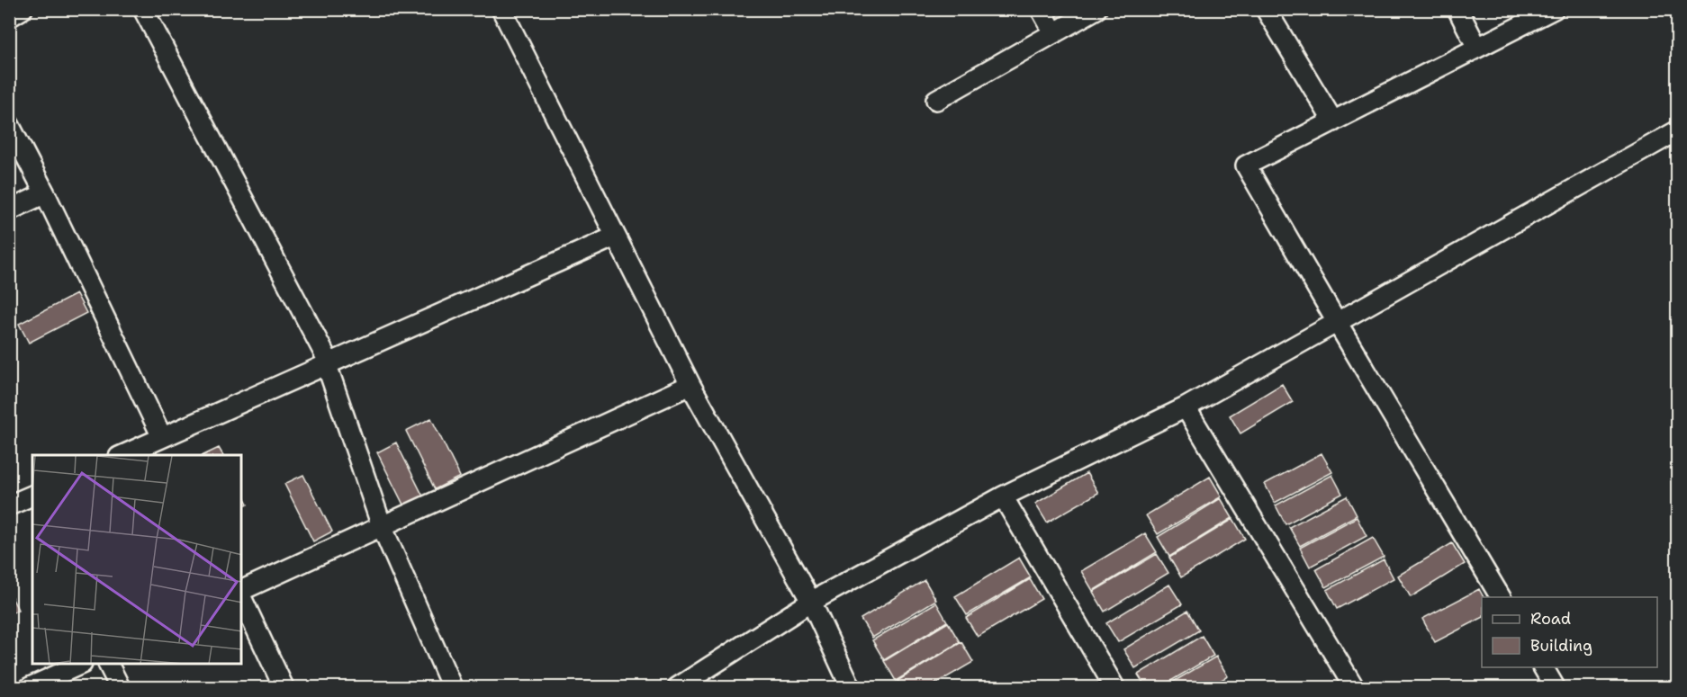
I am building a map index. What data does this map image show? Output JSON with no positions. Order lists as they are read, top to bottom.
{
  "legend": ["Road", "Building"]
}
